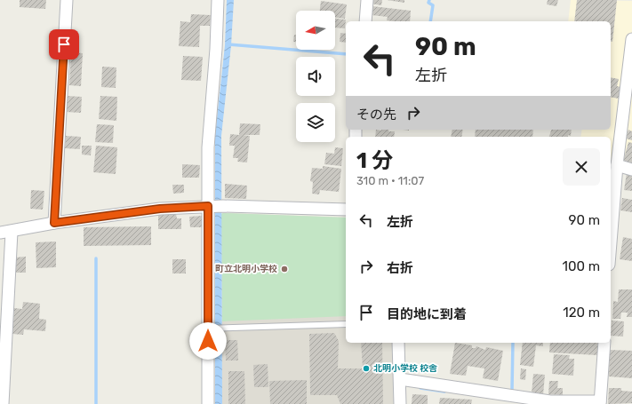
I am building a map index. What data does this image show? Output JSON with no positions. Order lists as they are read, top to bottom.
{
  "places": ["町立北明小学校", "北明小学校 校舎"],
  "north": "left",
  "page": {
    "turn": ["90 m", "左折"],
    "then": "その先",
    "heading": ["1 分", "310 m · 11:07"],
    "list": [
      {
        "name": "左折",
        "value": "90 m"
      },
      {
        "name": "右折",
        "value": "100 m"
      },
      {
        "name": "目的地に到着",
        "value": "120 m"
      }
    ]
  }
}
